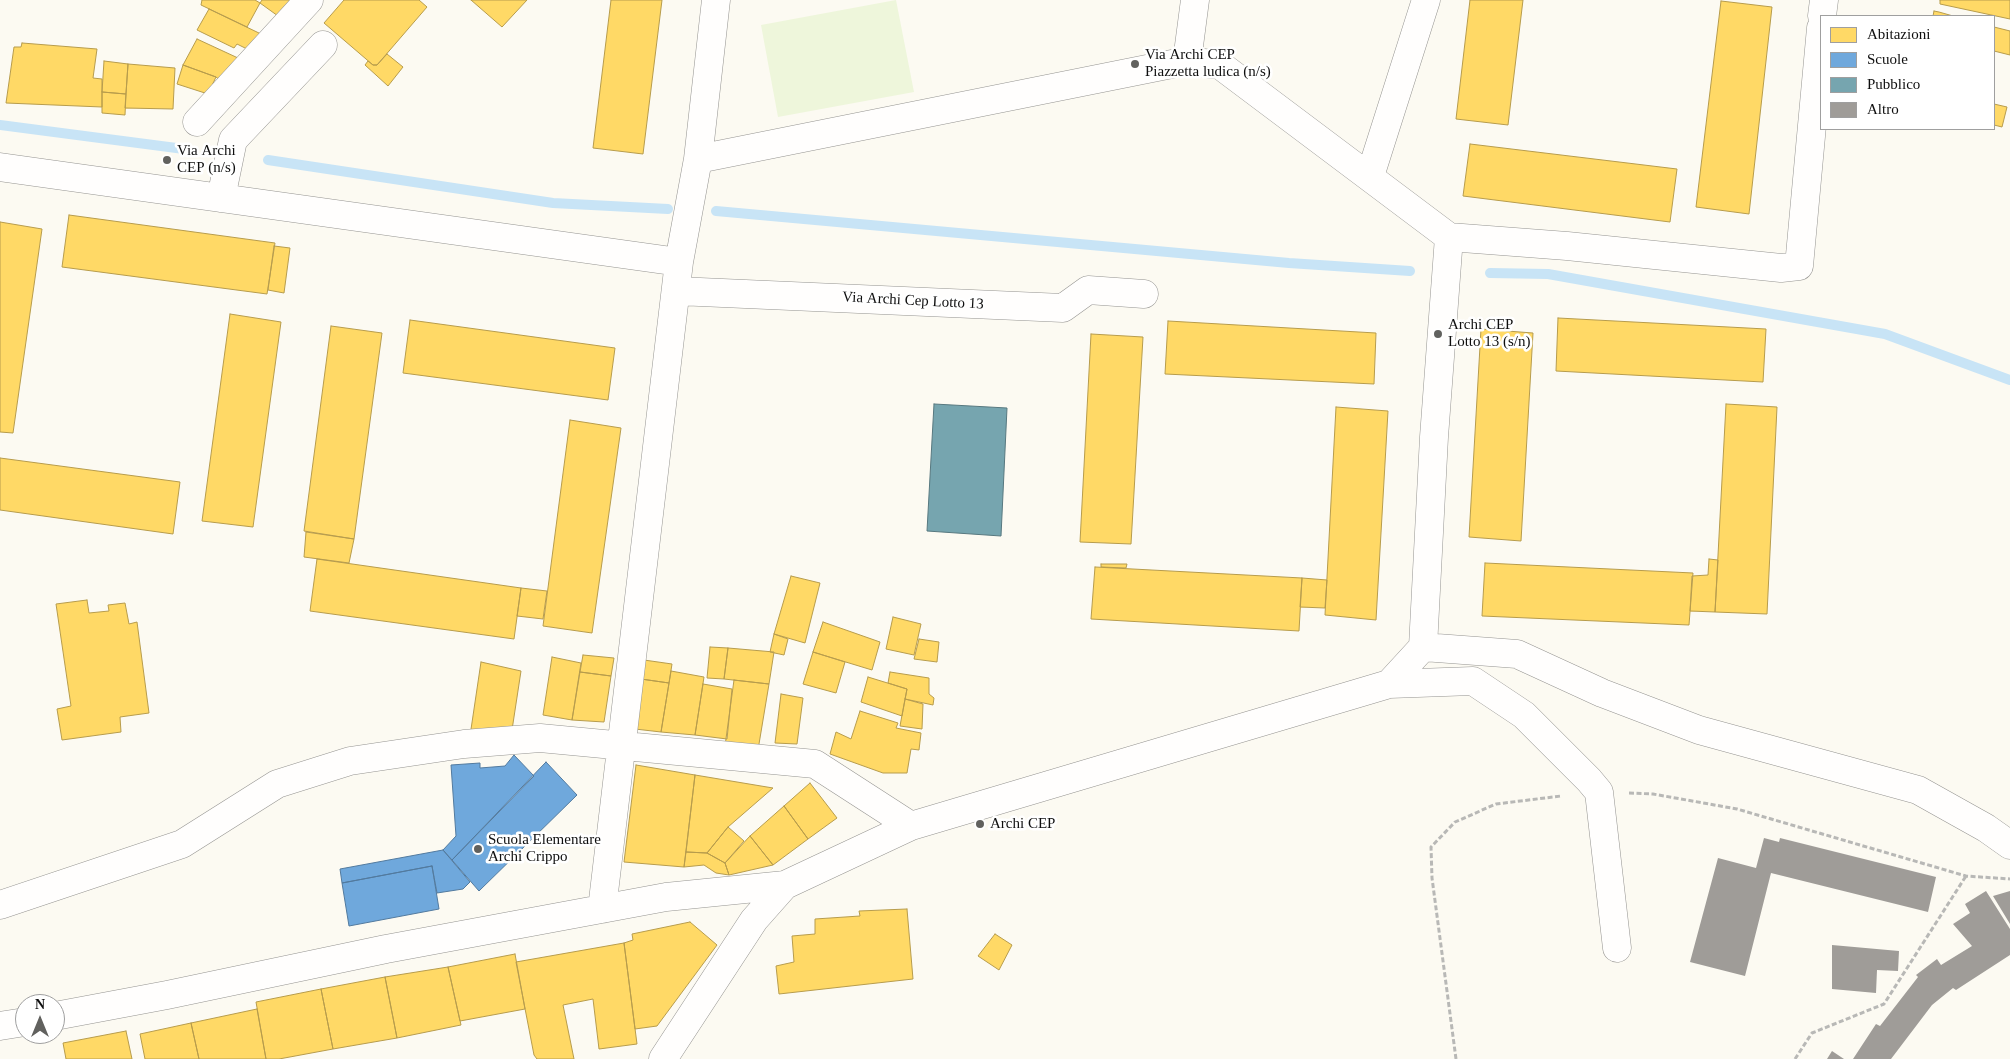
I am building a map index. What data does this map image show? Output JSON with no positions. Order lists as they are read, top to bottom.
{
  "streets": {
    "street": ["Via Archi Cep Lotto 13"]
  },
  "places": [
    "Via Archi CEP Piazzetta ludica (n/s)",
    "Via Archi CEP (n/s)",
    "Archi CEP Lotto 13 (s/n)",
    "Archi CEP",
    "Scuola Elementare Archi Crippo"
  ],
  "legend": [
    "Abitazioni",
    "Scuole",
    "Pubblico",
    "Altro"
  ],
  "north": "top"
}
